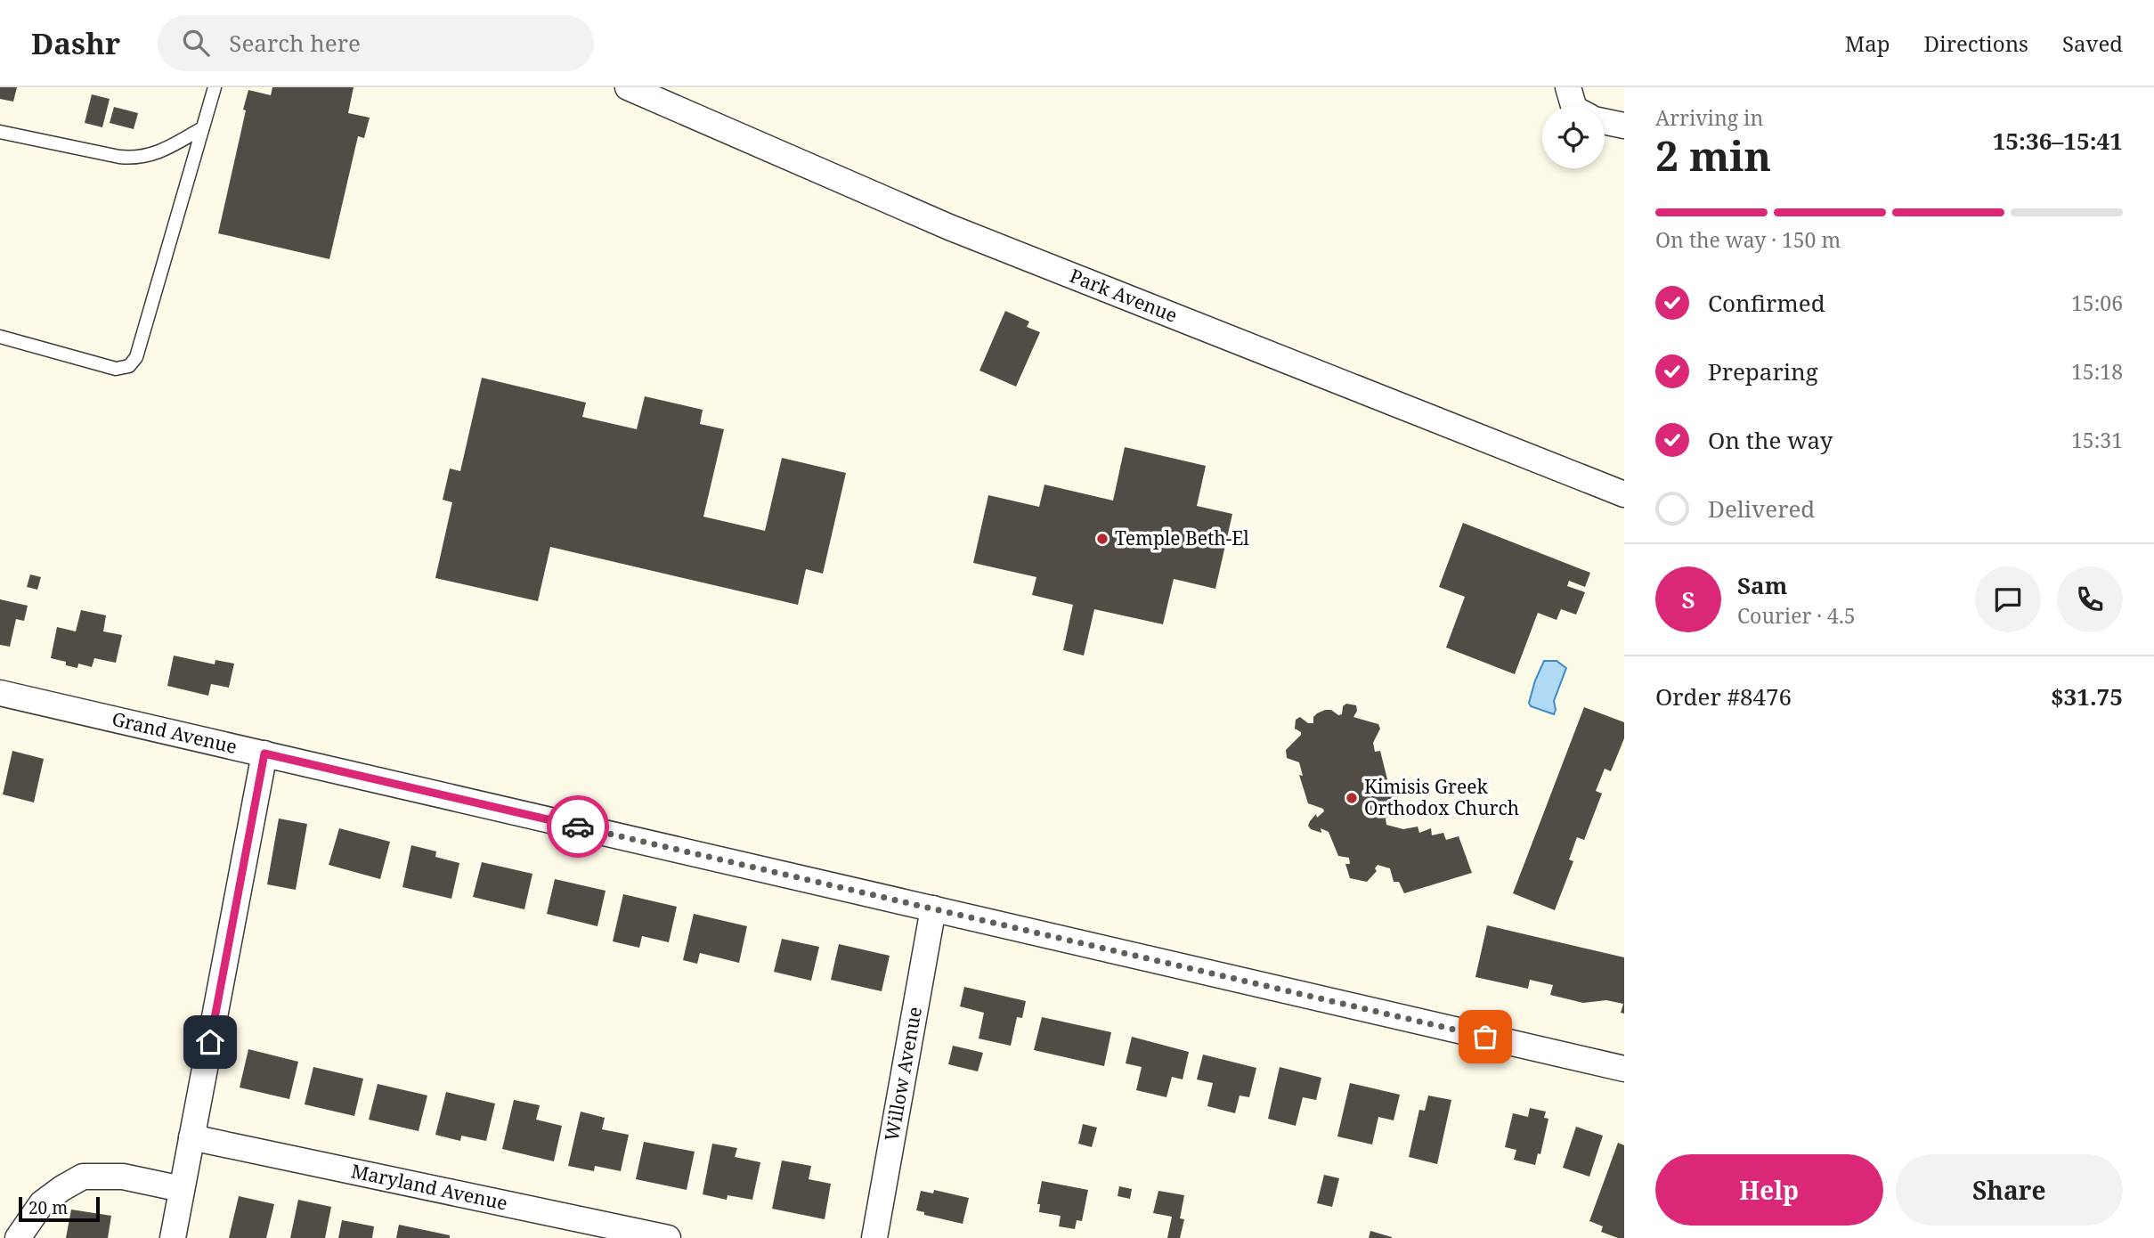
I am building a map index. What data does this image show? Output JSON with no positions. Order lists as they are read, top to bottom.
{
  "streets": {
    "street": [
      "Park Avenue",
      "Grand Avenue",
      "Willow Avenue",
      "Maryland Avenue"
    ]
  },
  "crossings": [
    ["Grand Avenue", "Willow Avenue"]
  ],
  "places": ["Temple Beth-El", "Kimisis Greek Orthodox Church"],
  "scale_bar": "20 m",
  "page": {
    "header": "Dashr",
    "search": "Search here",
    "nav": ["Map", "Directions", "Saved"],
    "heading": ["2 min", "Arriving in", "15:36–15:41"],
    "panel": [
      "Sam",
      "Courier · 4.5",
      "Order #8476",
      "$31.75"
    ],
    "bar": "On the way · 150 m",
    "list": [
      ["Confirmed", "15:06"],
      ["Preparing", "15:18"],
      ["On the way", "15:31"],
      "Delivered"
    ],
    "round": "S",
    "buttons": ["Help", "Share"],
    "scale": "20 m"
  }
}
